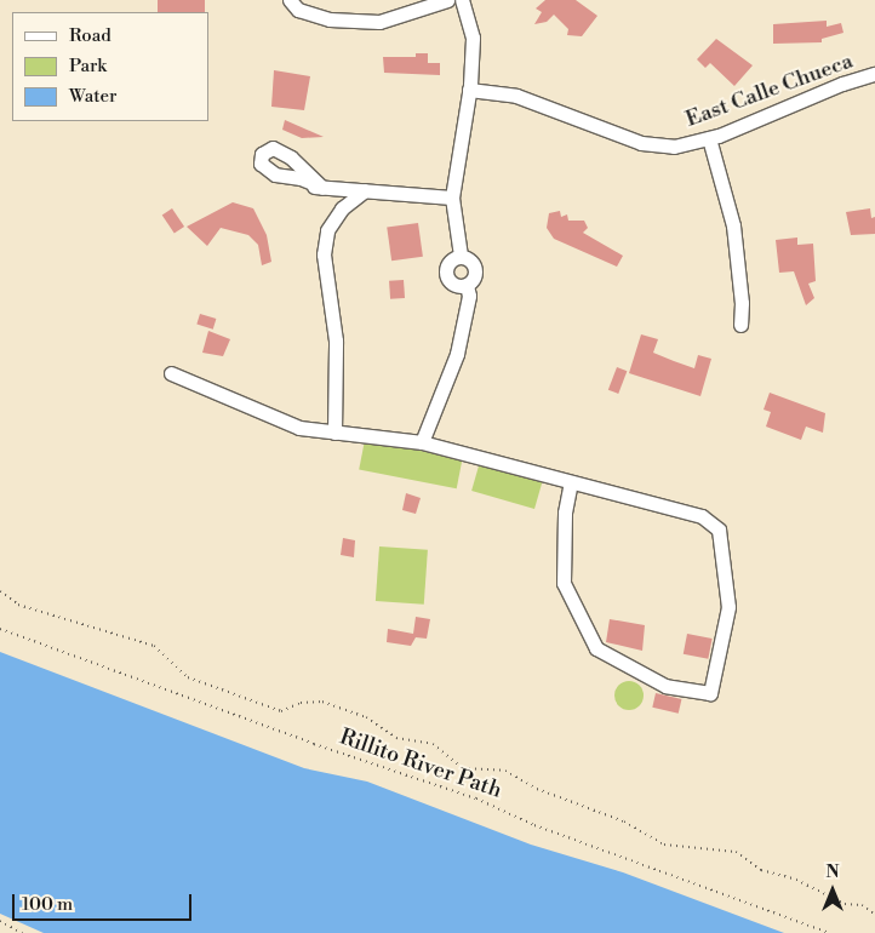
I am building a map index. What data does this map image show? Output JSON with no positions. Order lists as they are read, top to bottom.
{
  "streets": {
    "street": ["East Calle Chueca"],
    "path": ["Rillito River Path"]
  },
  "legend": ["Road", "Park", "Water"],
  "scale_bar": "100 m",
  "north": "top"
}
